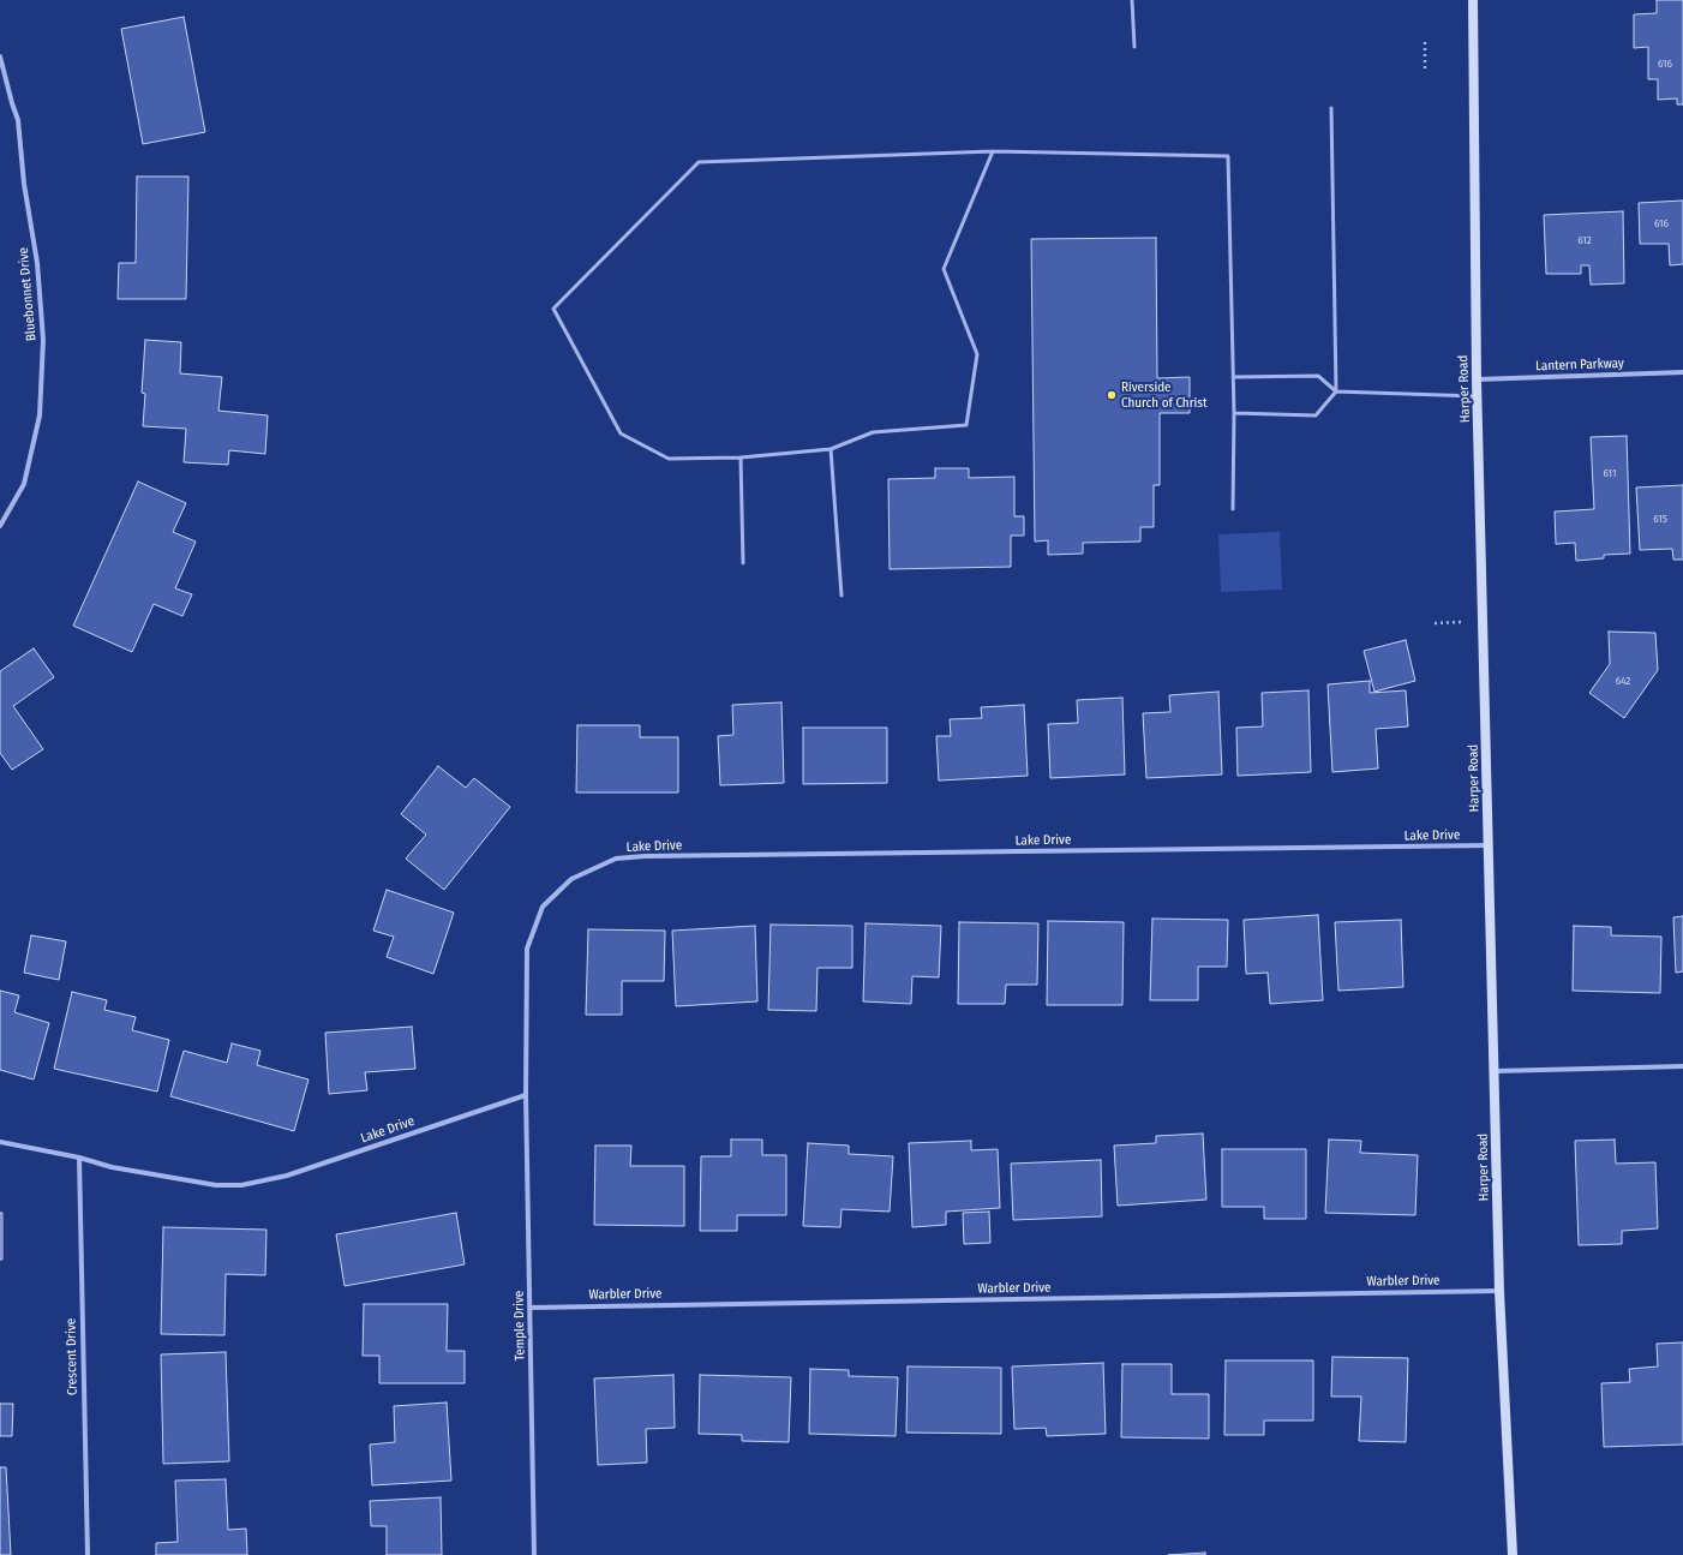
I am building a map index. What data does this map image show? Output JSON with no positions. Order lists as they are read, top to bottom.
{
  "streets": {
    "main road": ["Harper Road"],
    "street": [
      "Bluebonnet Drive",
      "Lantern Parkway",
      "Lake Drive",
      "Warbler Drive",
      "Temple Drive",
      "Crescent Drive"
    ]
  },
  "crossings": [
    ["Lantern Parkway", "Harper Road"],
    ["Harper Road", "Lake Drive"],
    ["Harper Road", "Warbler Drive"],
    ["Lake Drive", "Temple Drive"],
    ["Lake Drive", "Crescent Drive"],
    ["Warbler Drive", "Temple Drive"]
  ],
  "places": ["Riverside Church of Christ"],
  "house_numbers": [
    "616",
    "616",
    "612",
    "611",
    "615",
    "642"
  ]
}
